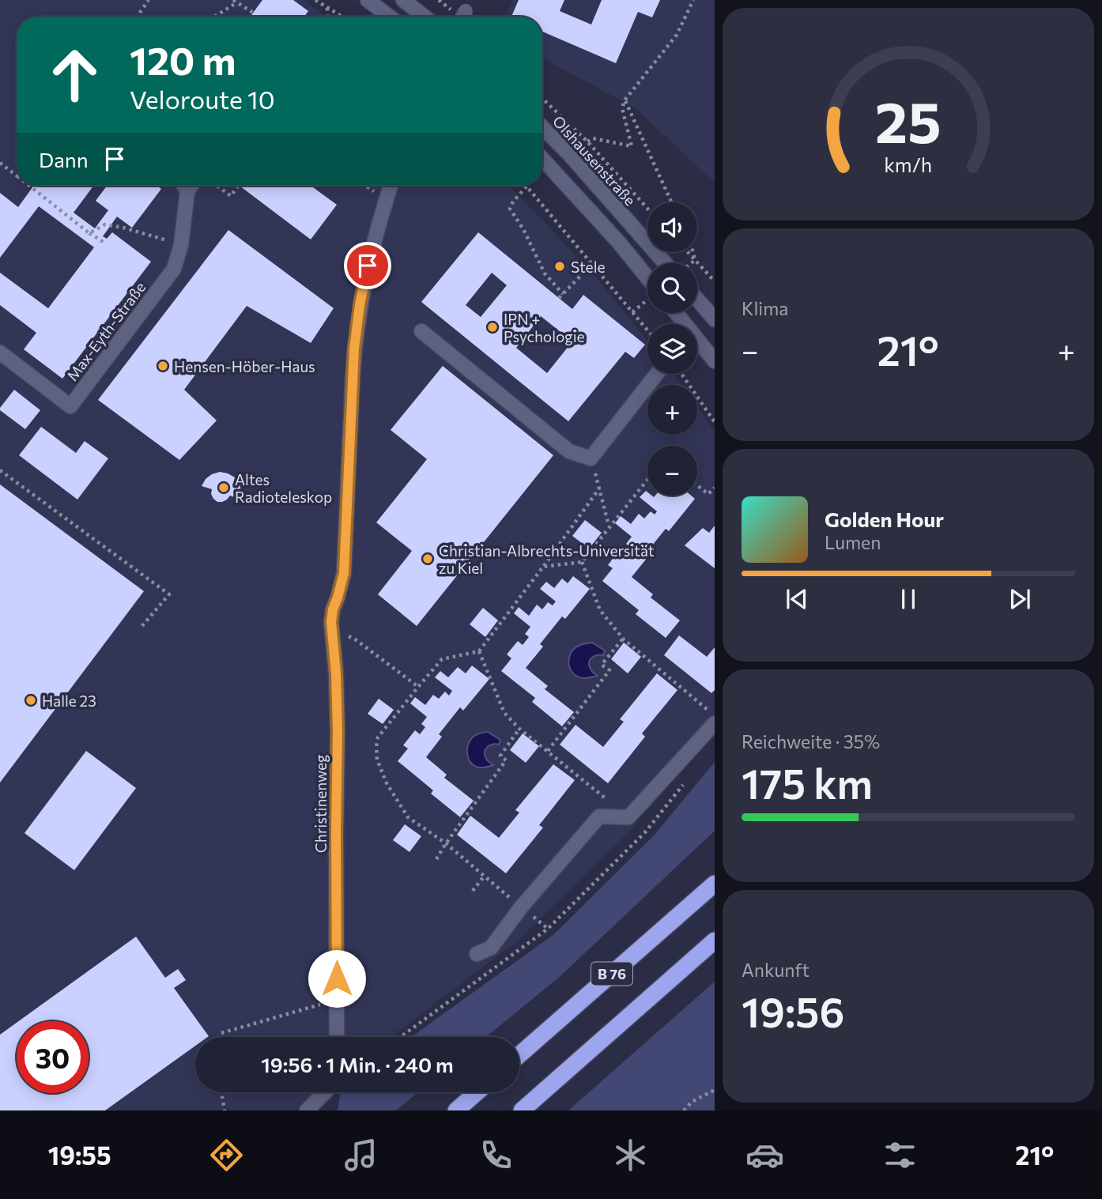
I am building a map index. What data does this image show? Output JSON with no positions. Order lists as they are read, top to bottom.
{
  "streets": {
    "highway": ["B 76"],
    "street": ["Olshausenstraße", "Max-Eyth-Straße", "Christinenweg"]
  },
  "places": [
    "Stele",
    "IPN + Psychologie",
    "Hensen-Höber-Haus",
    "Altes Radioteleskop",
    "Christian-Albrechts-Universität zu Kiel",
    "Halle 23"
  ],
  "page": {
    "turn": ["120 m", "Veloroute 10"],
    "then": "Dann",
    "map_buttons": ["+", "−"],
    "tile": [
      "Klima",
      ["Reichweite · 35%", "175 km"],
      ["Ankunft", "19:56"]
    ],
    "heat": ["−", "21°", "+"],
    "song": ["Golden Hour", "Lumen"],
    "limit": "30",
    "trip": "19:56 · 1 Min. · 240 m",
    "tabs": ["19:55", "21°"],
    "gauge": ["25", "km/h"]
  }
}
